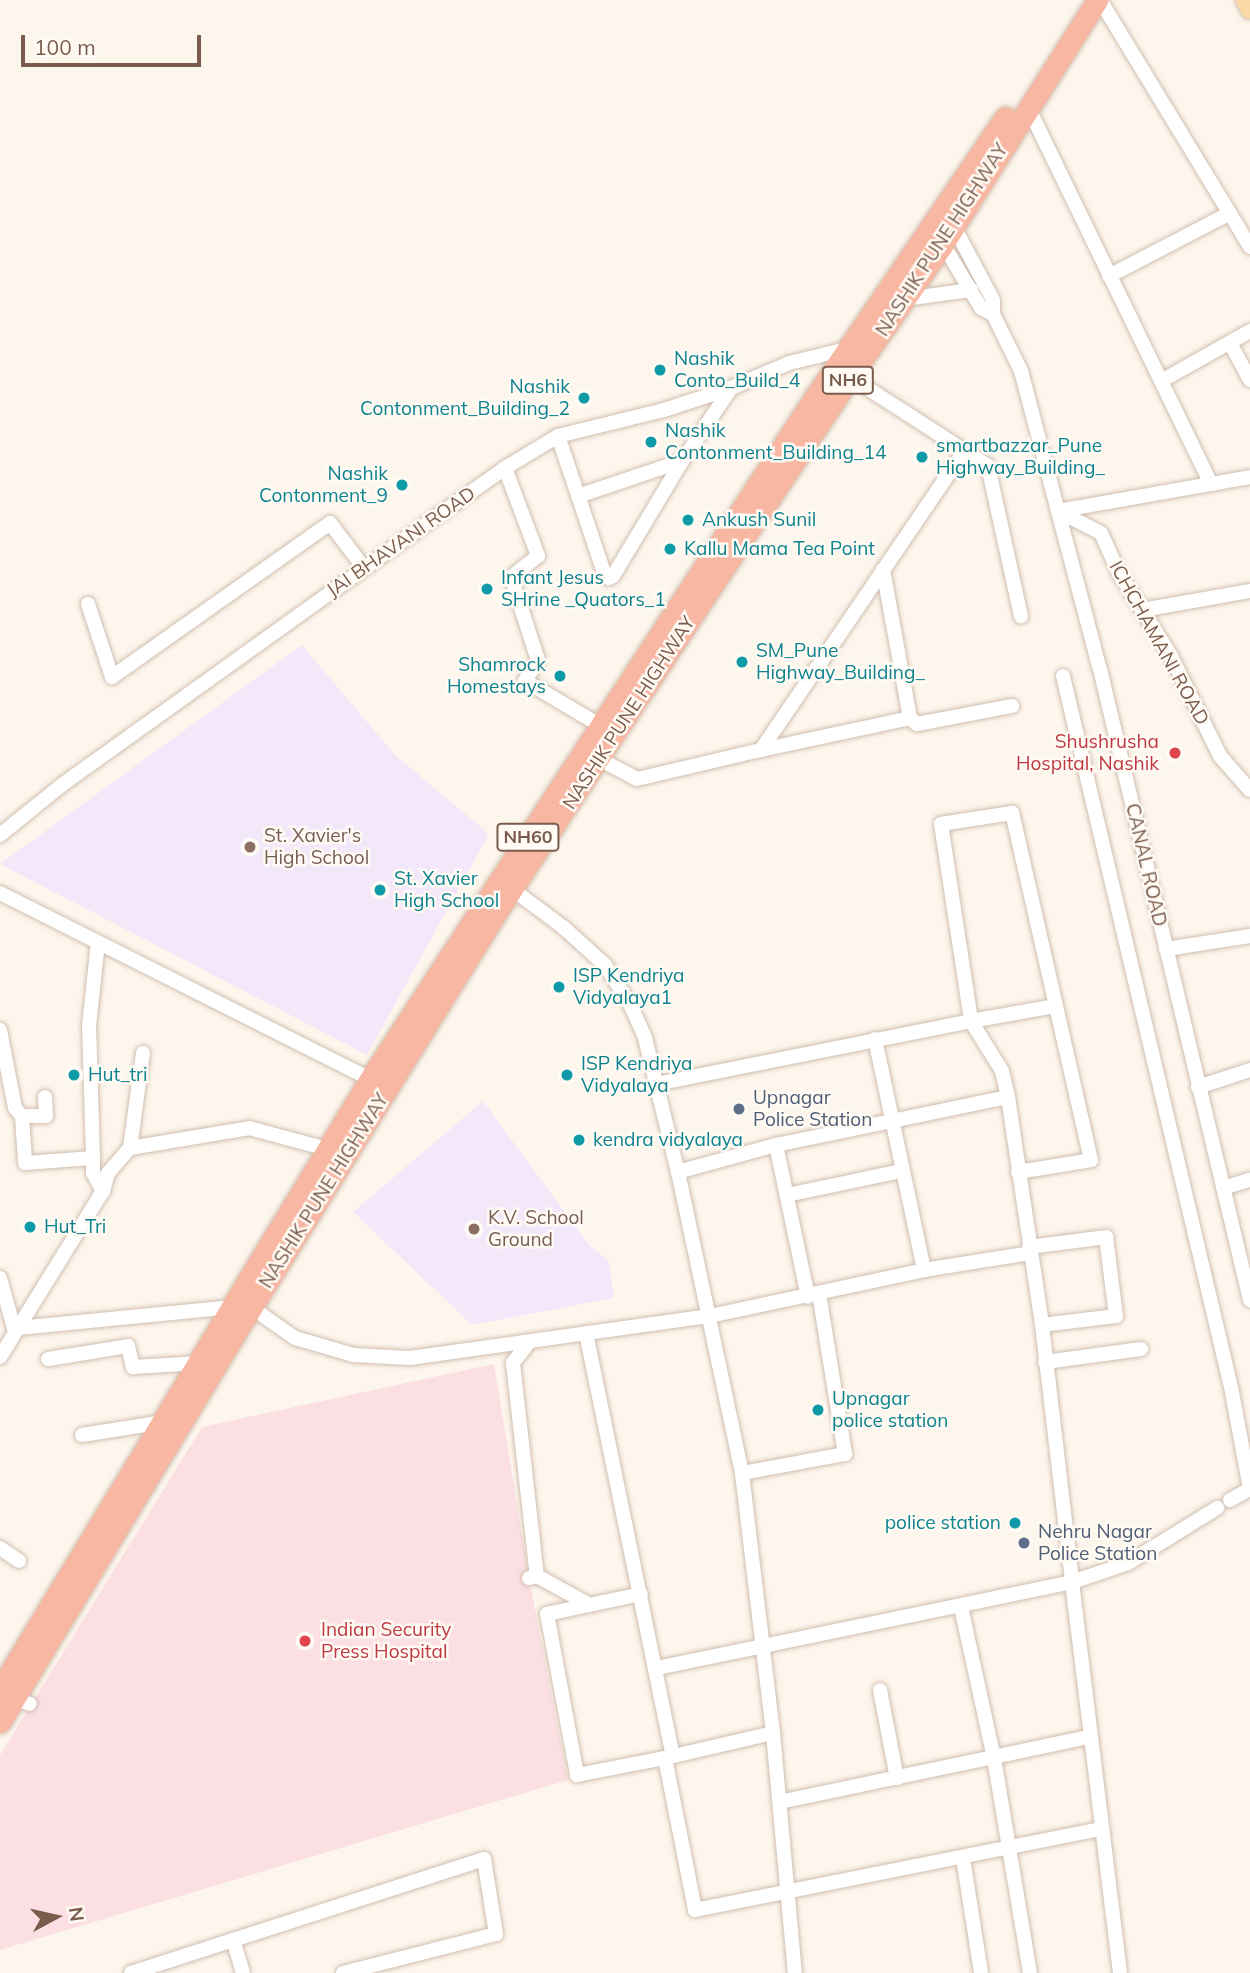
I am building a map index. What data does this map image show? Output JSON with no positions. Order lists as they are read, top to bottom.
{
  "streets": {
    "highway": ["NASHIK PUNE HIGHWAY", "NH6", "NH60"],
    "street": ["JAI BHAVANI ROAD", "ICHCHAMANI ROAD", "CANAL ROAD"]
  },
  "crossings": [
    ["NASHIK PUNE HIGHWAY", "JAI BHAVANI ROAD"],
    ["NASHIK PUNE HIGHWAY", "CANAL ROAD"],
    ["ICHCHAMANI ROAD", "CANAL ROAD"]
  ],
  "places": [
    "Nashik Conto_Build_4",
    "Nashik Contonment_Building_2",
    "Nashik Contonment_Building_14",
    "smartbazzar_Pune Highway_Building_",
    "Nashik Contonment_9",
    "Ankush Sunil",
    "Kallu Mama Tea Point",
    "Infant Jesus SHrine _Quators_1",
    "SM_Pune Highway_Building_",
    "Shamrock Homestays",
    "Shushrusha Hospital, Nashik",
    "St. Xavier's High School",
    "St. Xavier High School",
    "ISP Kendriya Vidyalaya1",
    "Hut_tri",
    "ISP Kendriya Vidyalaya",
    "Upnagar Police Station",
    "kendra vidyalaya",
    "Hut_Tri",
    "K.V. School Ground",
    "Upnagar police station",
    "police station",
    "Nehru Nagar Police Station",
    "Indian Security Press Hospital"
  ],
  "scale_bar": "100 m",
  "north": "right"
}
